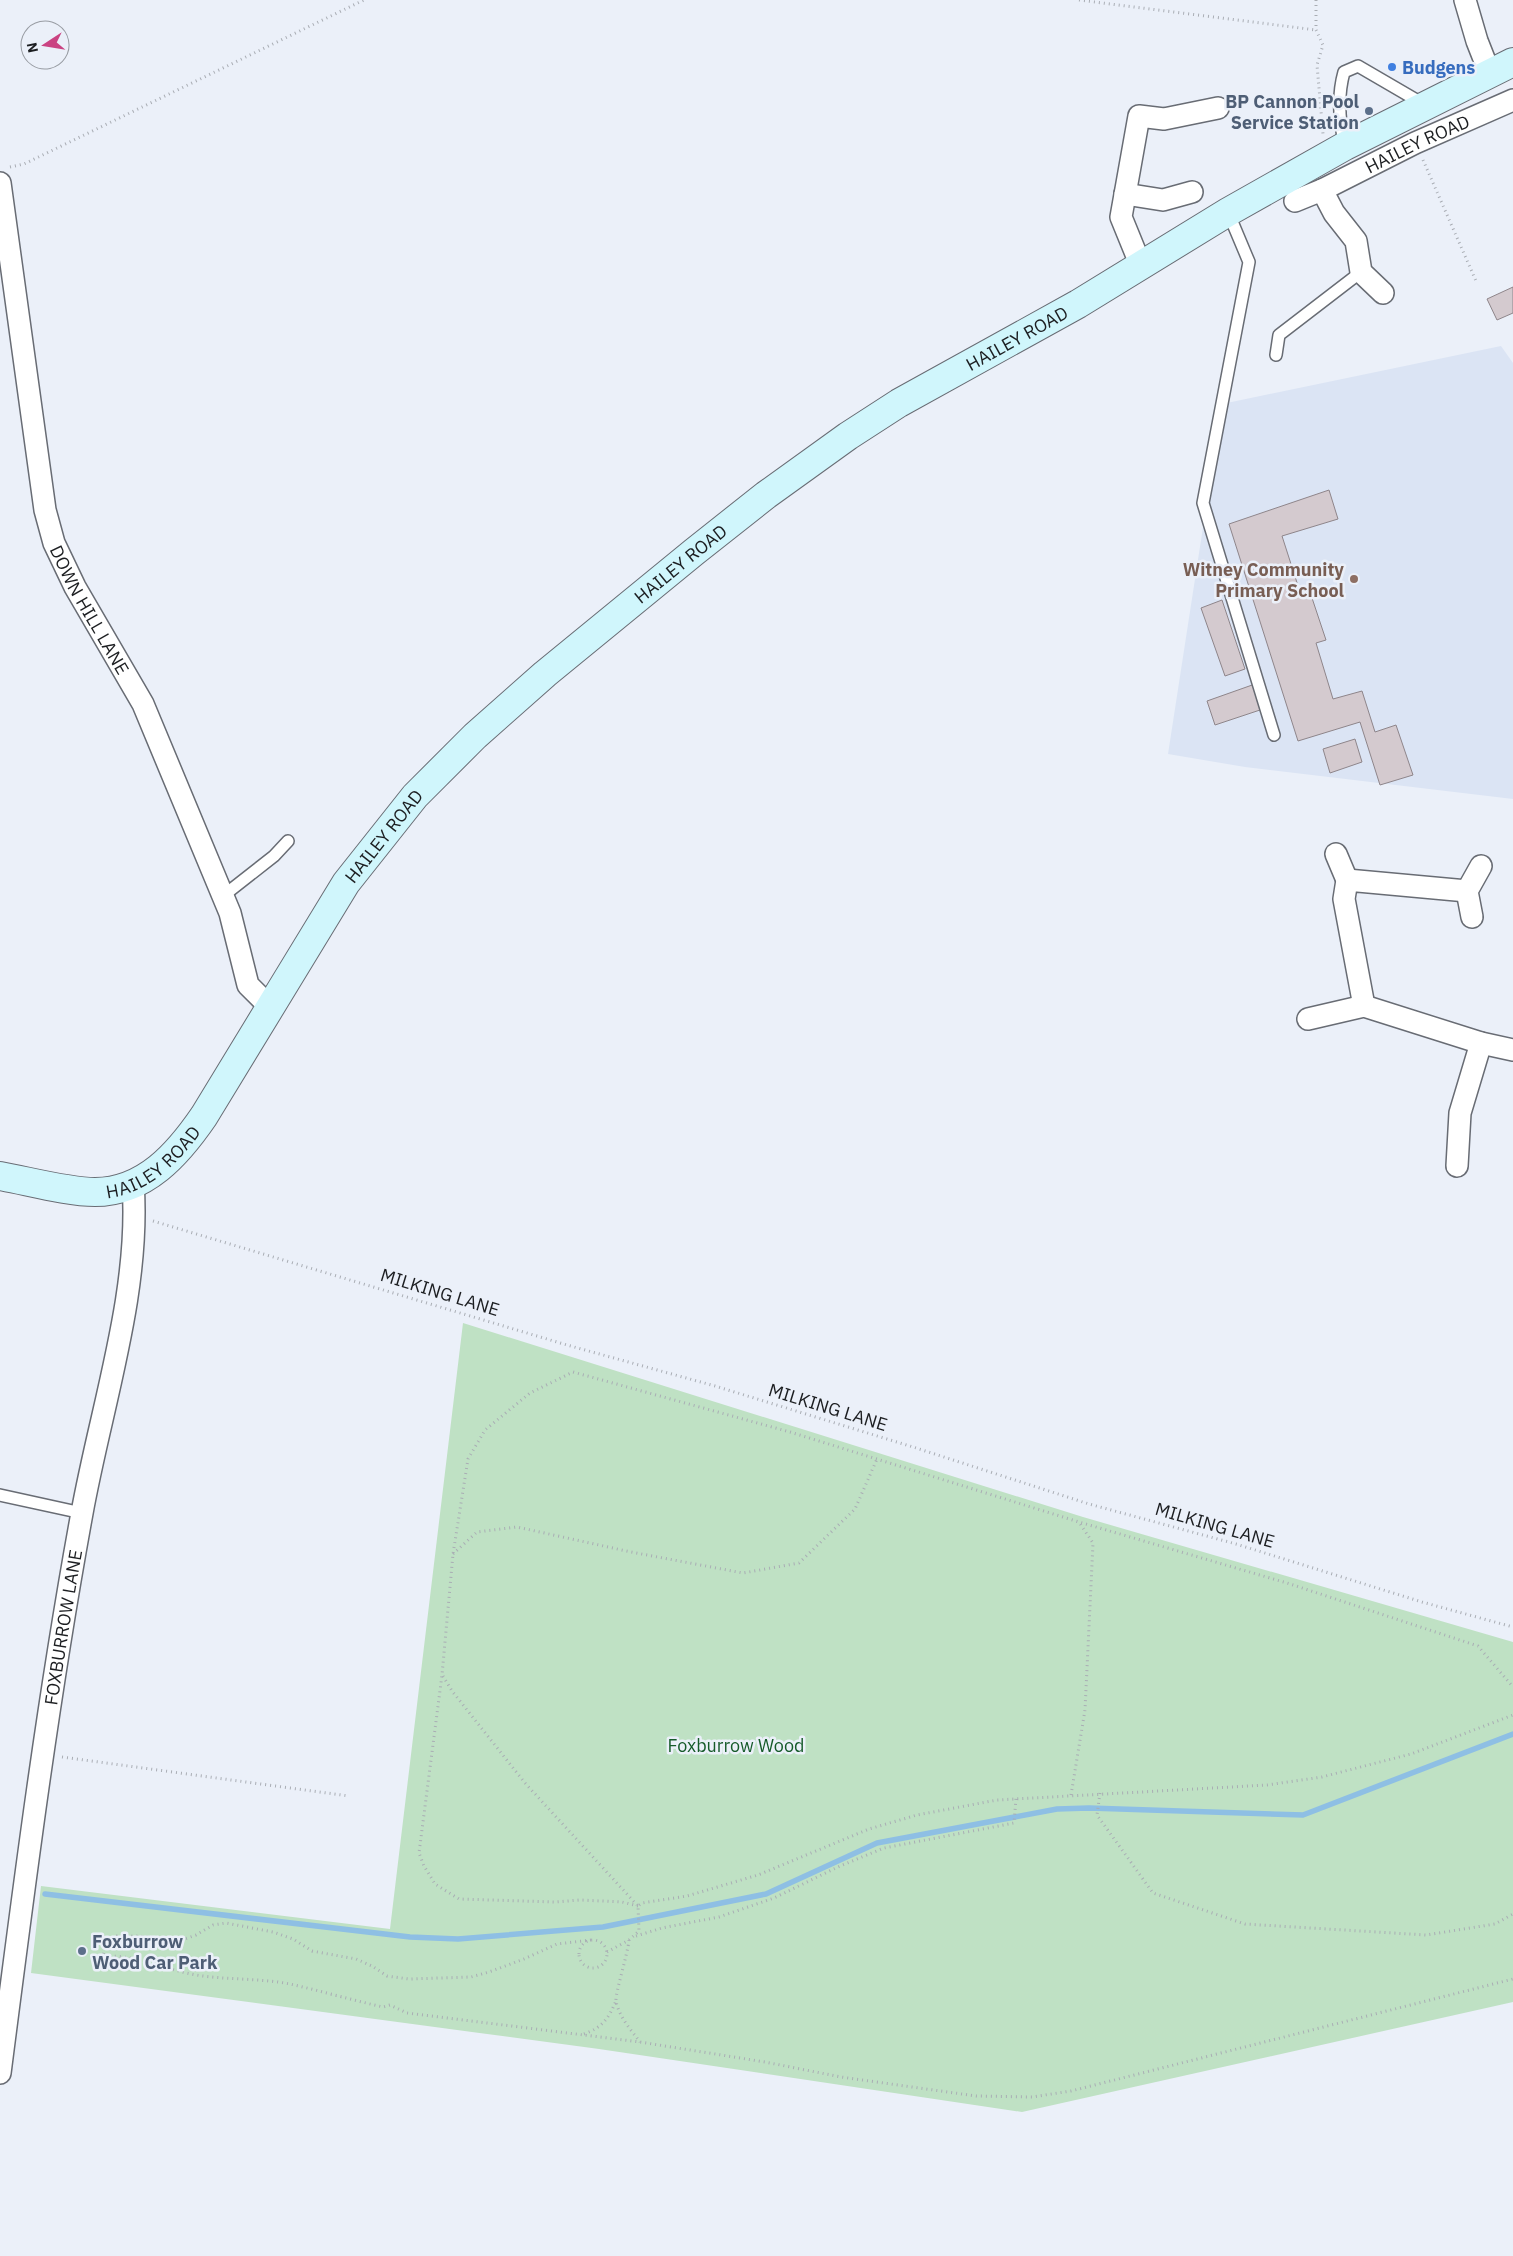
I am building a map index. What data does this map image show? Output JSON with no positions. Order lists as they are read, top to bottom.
{
  "streets": {
    "main road": ["HAILEY ROAD"],
    "street": ["DOWN HILL LANE", "FOXBURROW LANE"],
    "path": ["MILKING LANE"]
  },
  "crossings": [
    ["HAILEY ROAD", "DOWN HILL LANE"],
    ["HAILEY ROAD", "FOXBURROW LANE"],
    ["MILKING LANE", "FOXBURROW LANE"]
  ],
  "parks": ["Foxburrow Wood"],
  "places": [
    "Budgens",
    "BP Cannon Pool Service Station",
    "Witney Community Primary School",
    "Foxburrow Wood Car Park"
  ],
  "north": "left"
}
